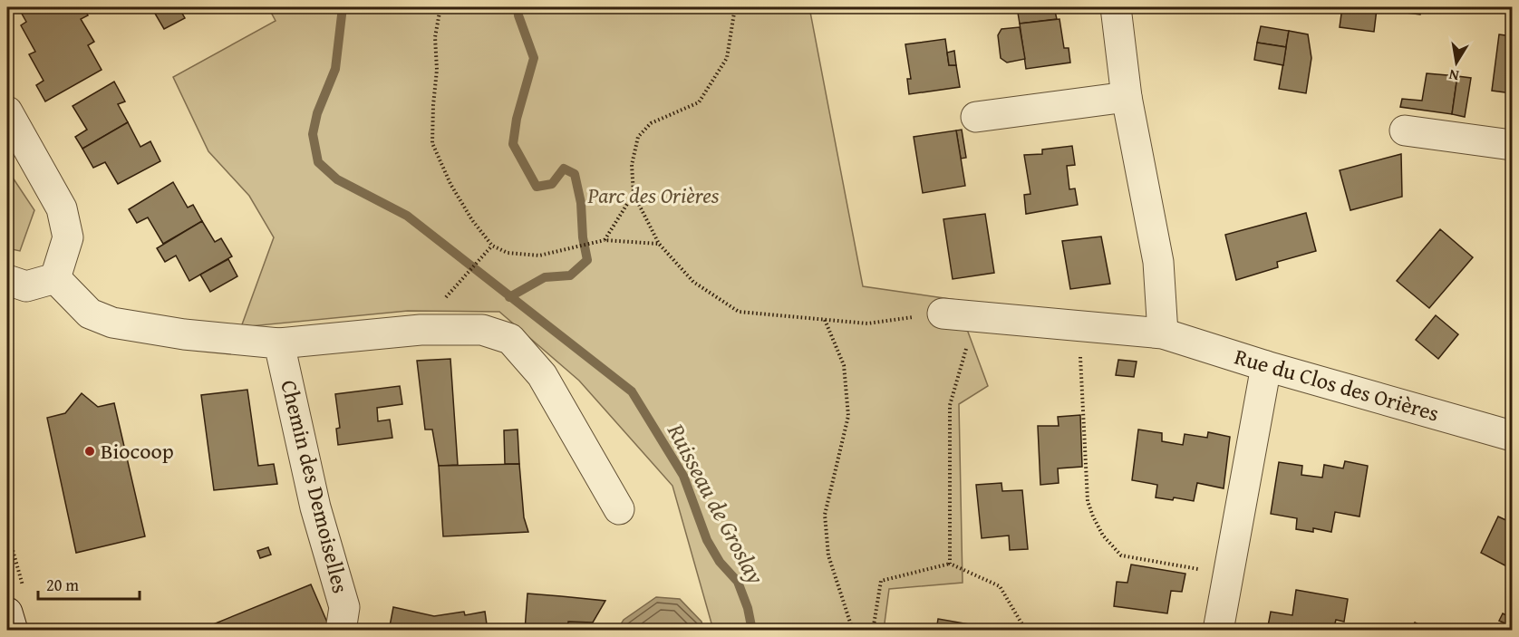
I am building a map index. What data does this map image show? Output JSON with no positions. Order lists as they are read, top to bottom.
{
  "streets": {
    "street": ["Rue du Clos des Orières", "Chemin des Demoiselles"]
  },
  "water": ["Ruisseau de Groslay"],
  "parks": ["Parc des Orières"],
  "places": ["Biocoop"],
  "scale_bar": "20 m",
  "north": "bottom"
}
